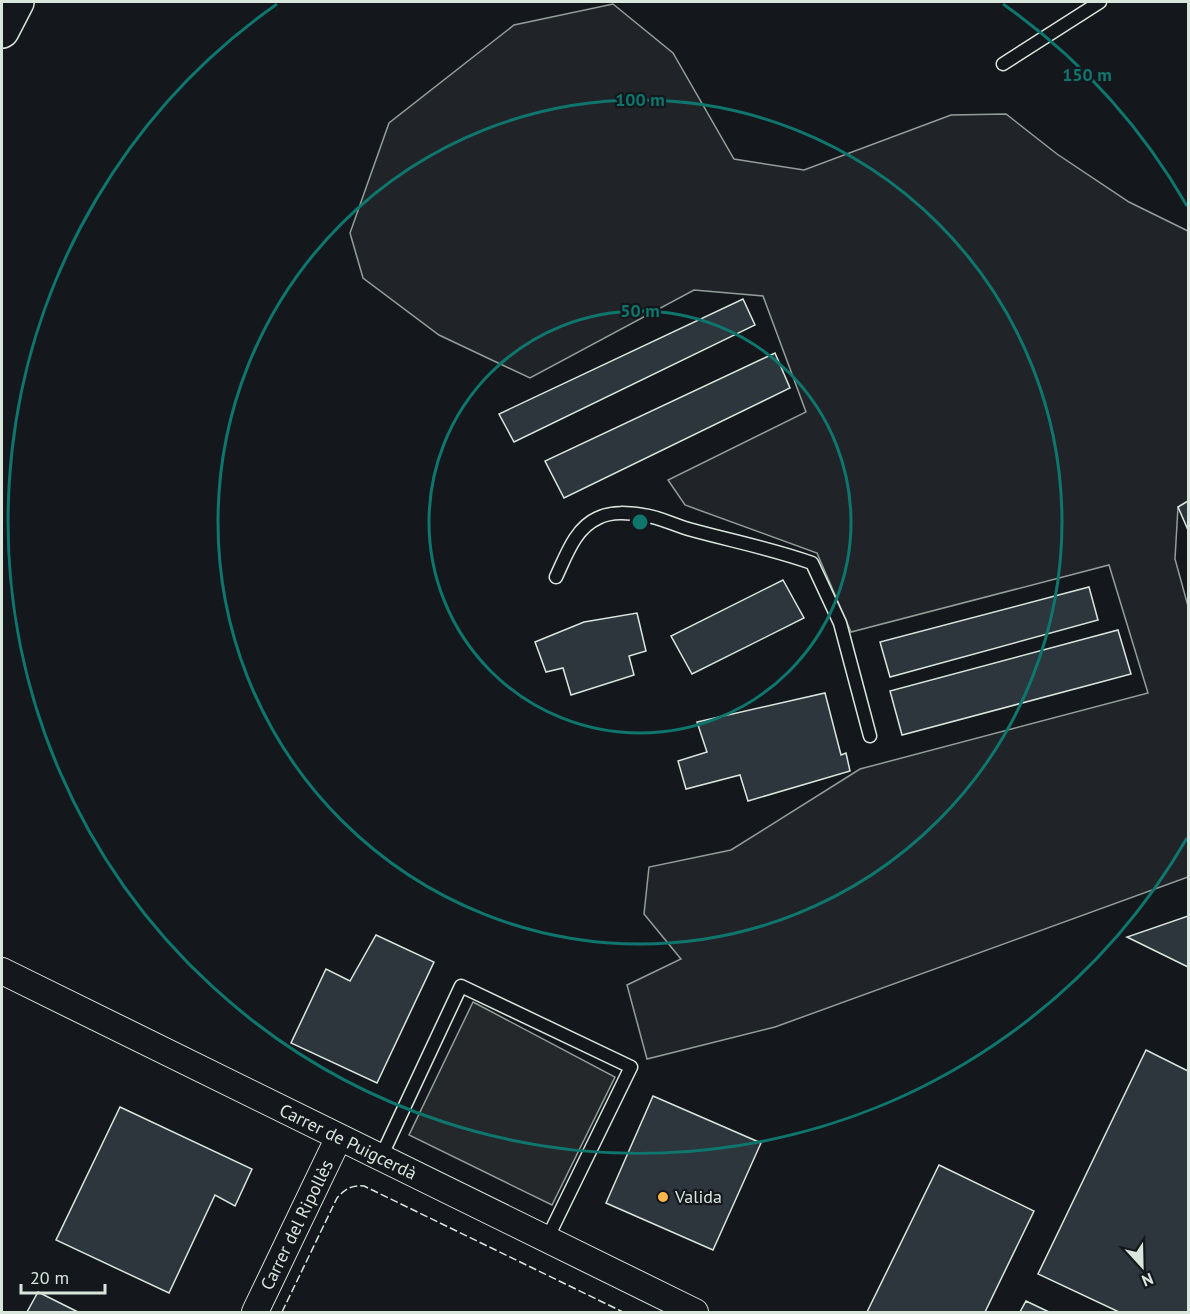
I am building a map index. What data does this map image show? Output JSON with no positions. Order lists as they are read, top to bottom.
{
  "streets": {
    "street": ["Carrer de Puigcerdà", "Carrer del Ripollès"]
  },
  "crossings": [
    ["Carrer de Puigcerdà", "Carrer del Ripollès"]
  ],
  "places": ["Valida"],
  "scale_bar": "20 m",
  "north": "bottom",
  "rings": ["150 m", "100 m", "50 m"]
}
